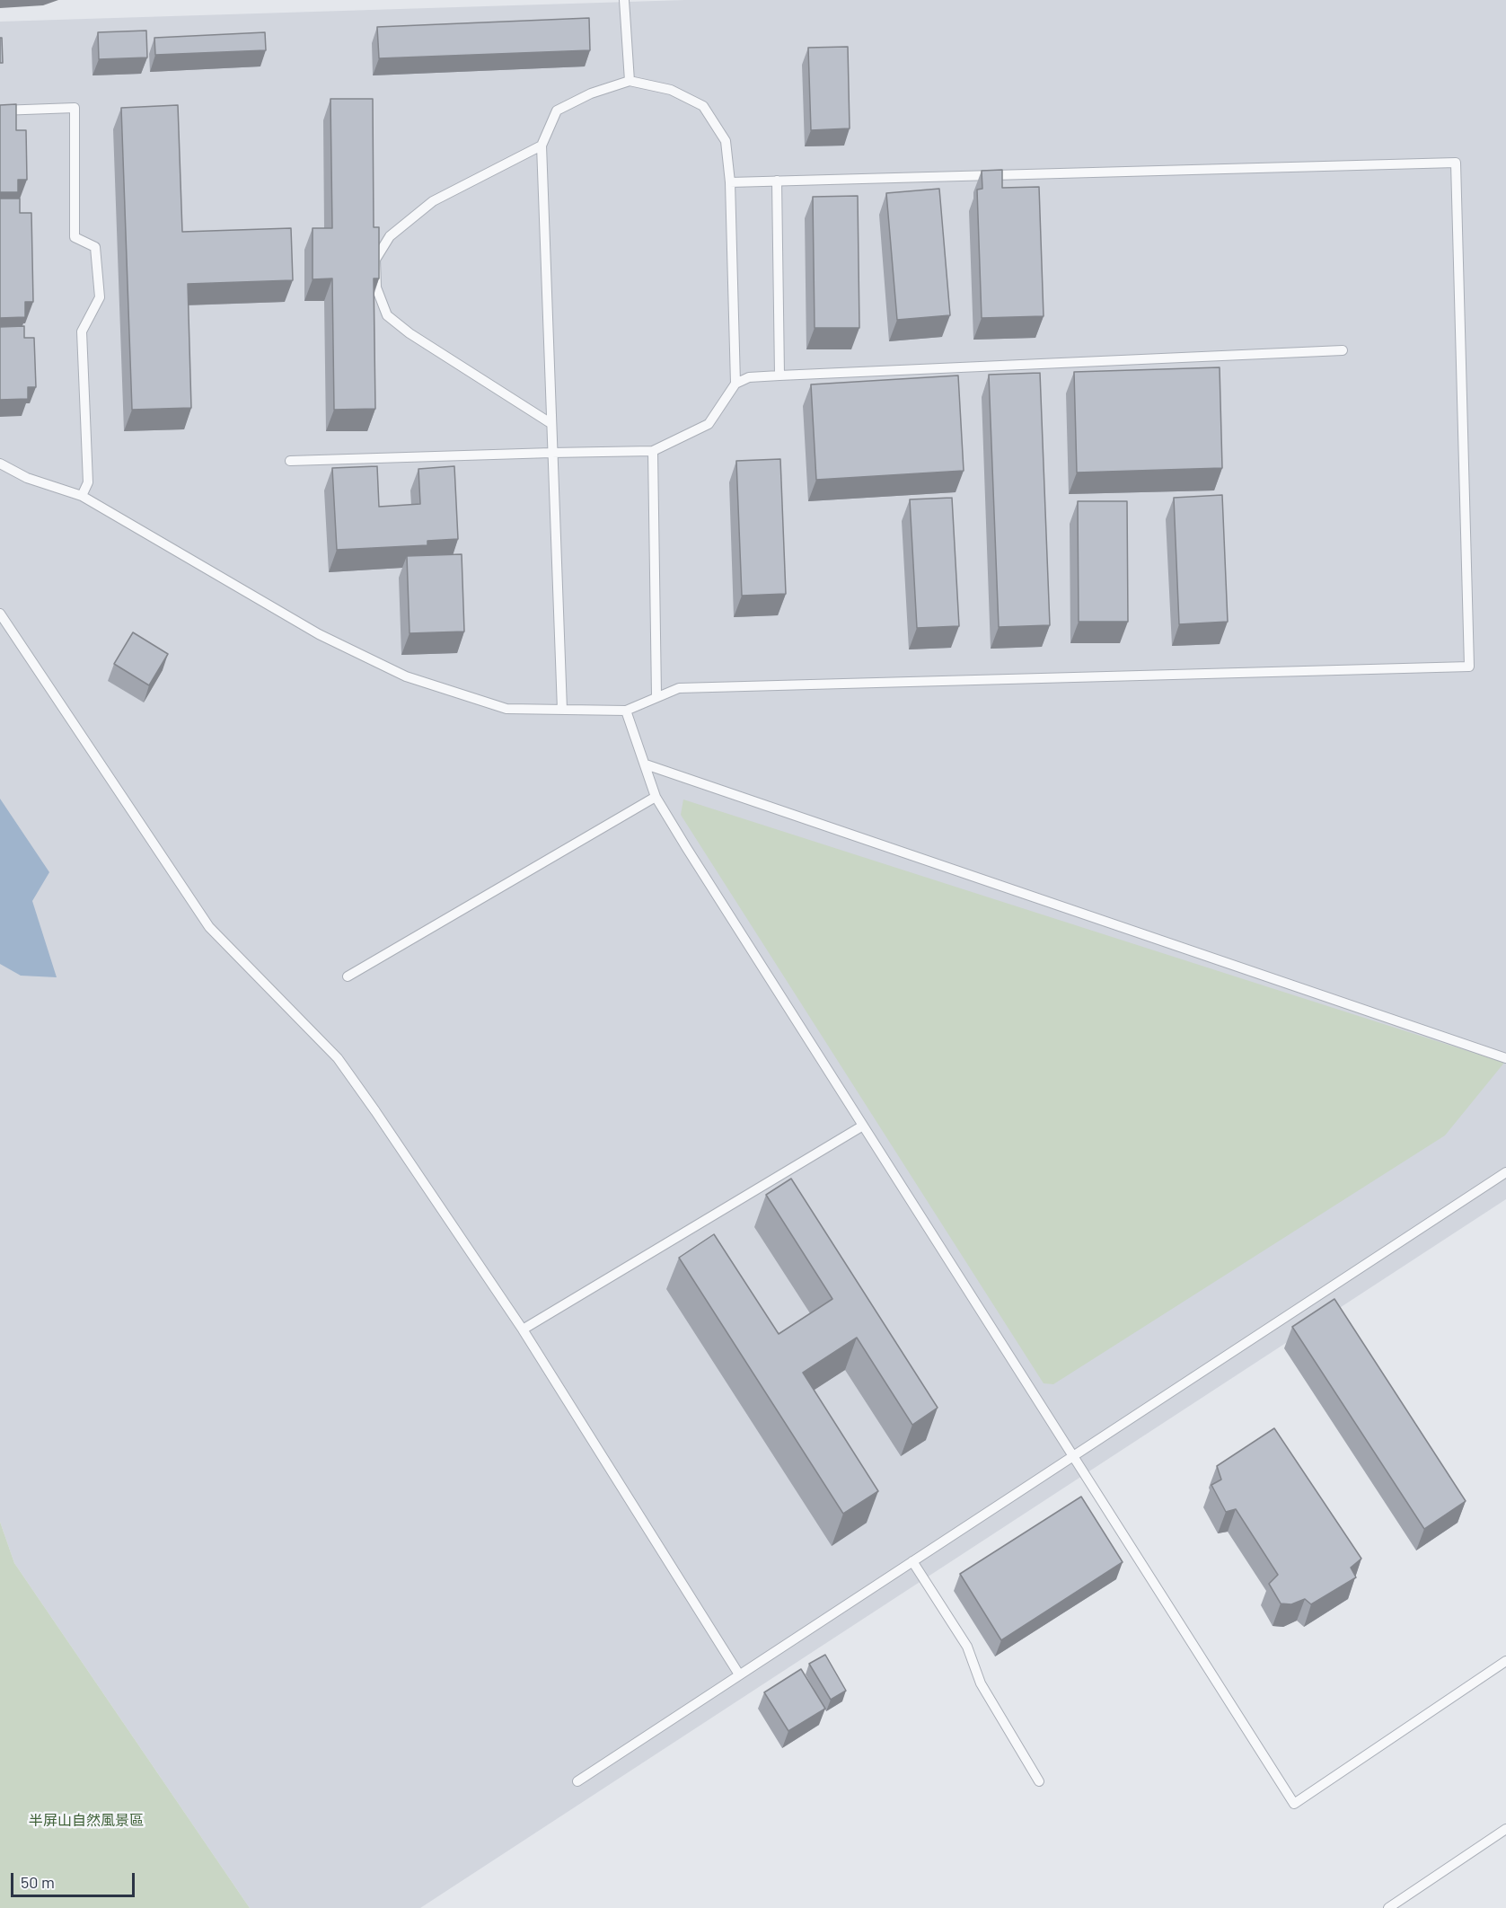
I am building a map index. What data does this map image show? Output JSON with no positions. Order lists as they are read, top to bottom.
{
  "parks": ["半屏山自然風景區"],
  "scale_bar": "50 m"
}
